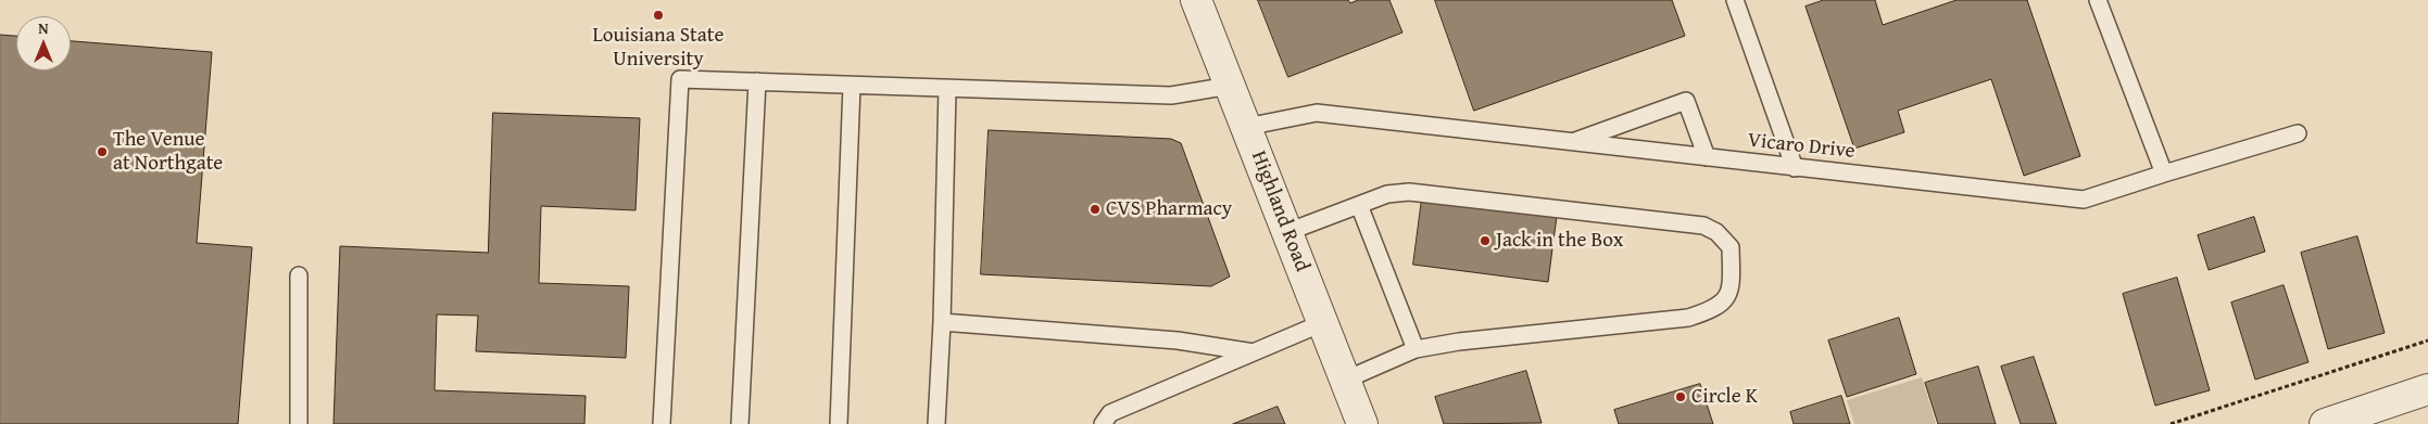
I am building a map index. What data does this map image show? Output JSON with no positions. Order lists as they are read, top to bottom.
{
  "streets": {
    "street": ["Highland Road"],
    "lane": ["Vicaro Drive"]
  },
  "crossings": [
    ["Vicaro Drive", "Highland Road"]
  ],
  "places": [
    "Louisiana State University",
    "The Venue at Northgate",
    "CVS Pharmacy",
    "Jack in the Box",
    "Circle K"
  ],
  "north": "top"
}
